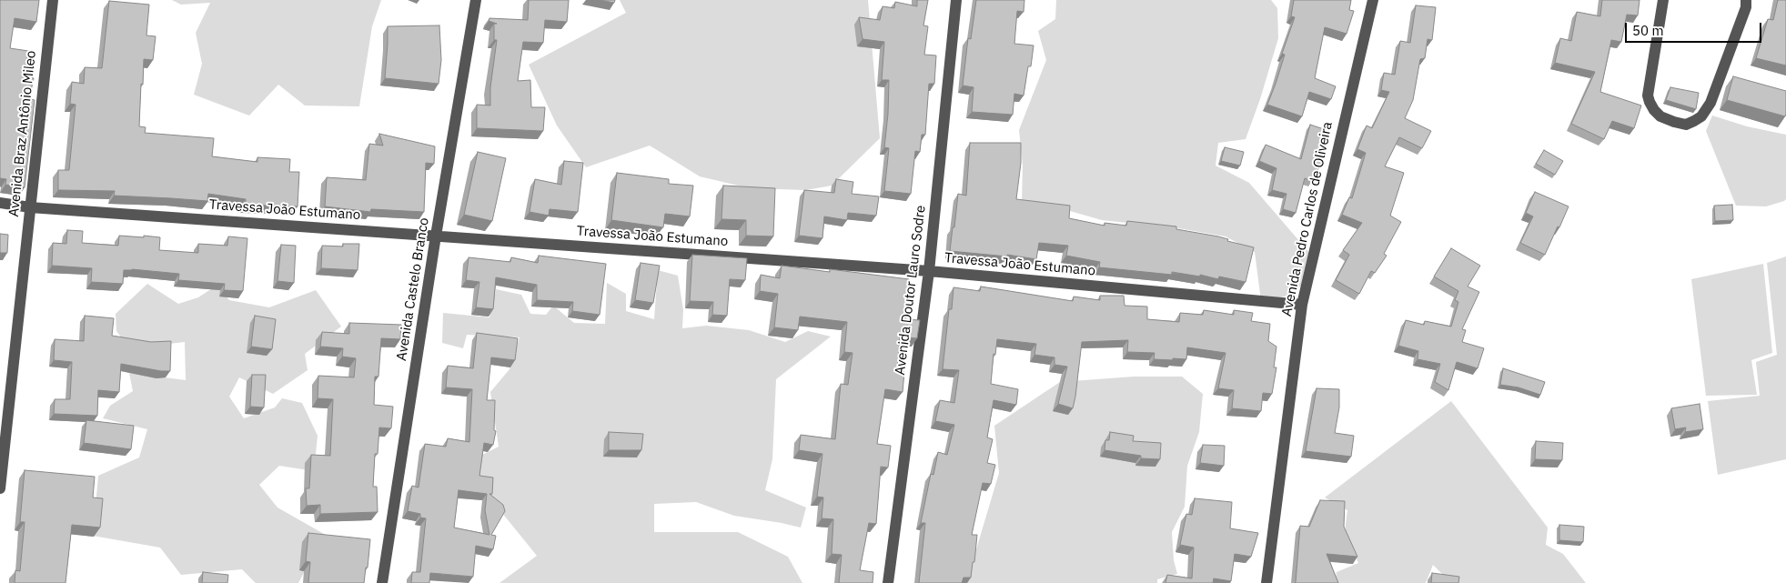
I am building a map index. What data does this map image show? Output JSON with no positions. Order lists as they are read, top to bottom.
{
  "streets": {
    "street": [
      "Avenida Braz Antônio Mileo",
      "Travessa João Estumano",
      "Avenida Pedro Carlos de Oliveira",
      "Avenida Castelo Branco",
      "Avenida Doutor Lauro Sodre"
    ]
  },
  "crossings": [
    ["Avenida Braz Antônio Mileo", "Travessa João Estumano"],
    ["Travessa João Estumano", "Avenida Pedro Carlos de Oliveira"],
    ["Travessa João Estumano", "Avenida Castelo Branco"],
    ["Travessa João Estumano", "Avenida Doutor Lauro Sodre"]
  ],
  "scale_bar": "50 m"
}
